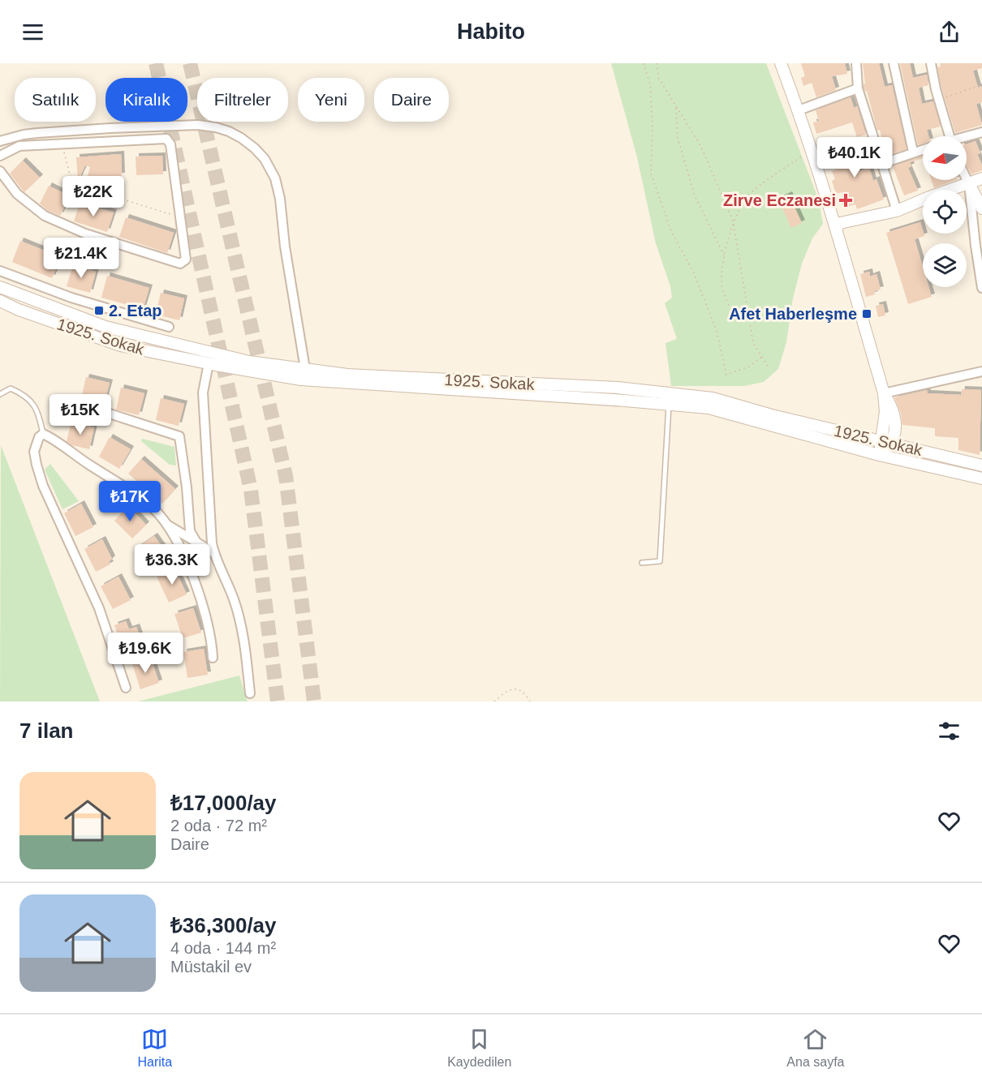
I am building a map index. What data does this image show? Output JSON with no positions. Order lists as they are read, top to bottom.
{
  "streets": {
    "main road": ["1925. Sokak"]
  },
  "places": {
    "health": ["Zirve Eczanesi"],
    "transit": ["2. Etap", "Afet Haberleşme"]
  },
  "north": "left",
  "page": {
    "header": "Habito",
    "chip": [
      "Satılık",
      "Kiralık",
      "Filtreler",
      "Yeni",
      "Daire"
    ],
    "price": [
      "₺40.1K",
      "₺22K",
      "₺21.4K",
      "₺15K",
      "₺17K",
      "₺36.3K",
      "₺19.6K"
    ],
    "heading": "7 ilan",
    "list": [
      {
        "name": "₺17,000/ay",
        "note": "2 oda · 72 m² · Daire"
      },
      {
        "name": "₺36,300/ay",
        "note": "4 oda · 144 m² · Müstakil ev"
      }
    ],
    "tabs": ["Harita", "Kaydedilen", "Ana sayfa"]
  }
}
